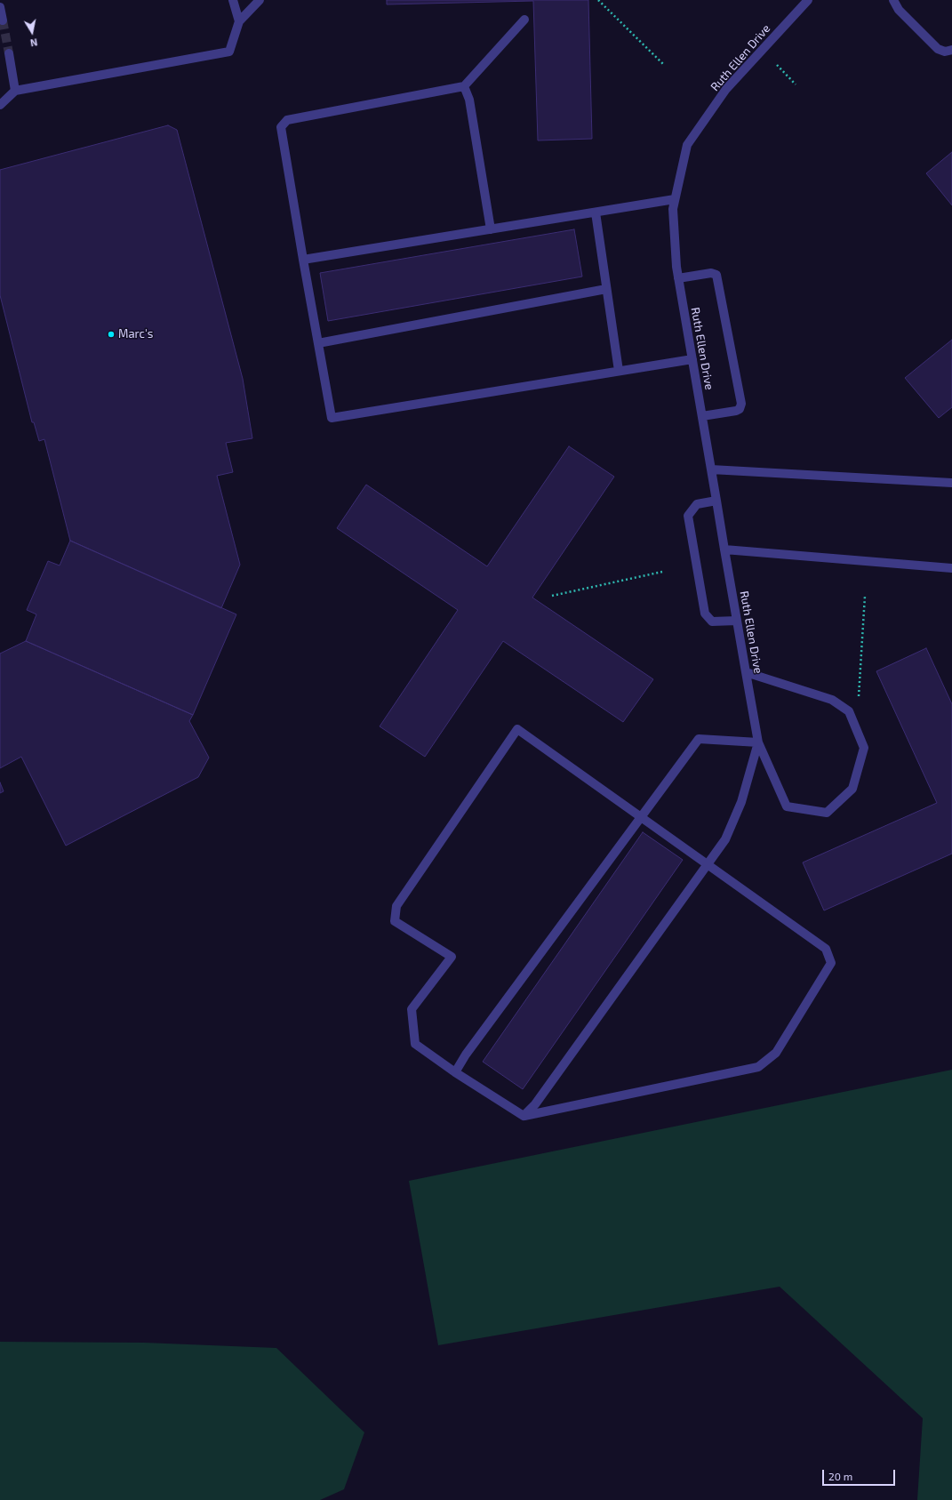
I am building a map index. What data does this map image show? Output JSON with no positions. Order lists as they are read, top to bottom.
{
  "streets": {
    "street": ["Ruth Ellen Drive"]
  },
  "places": ["Marc's"],
  "scale_bar": "20 m",
  "north": "bottom"
}
